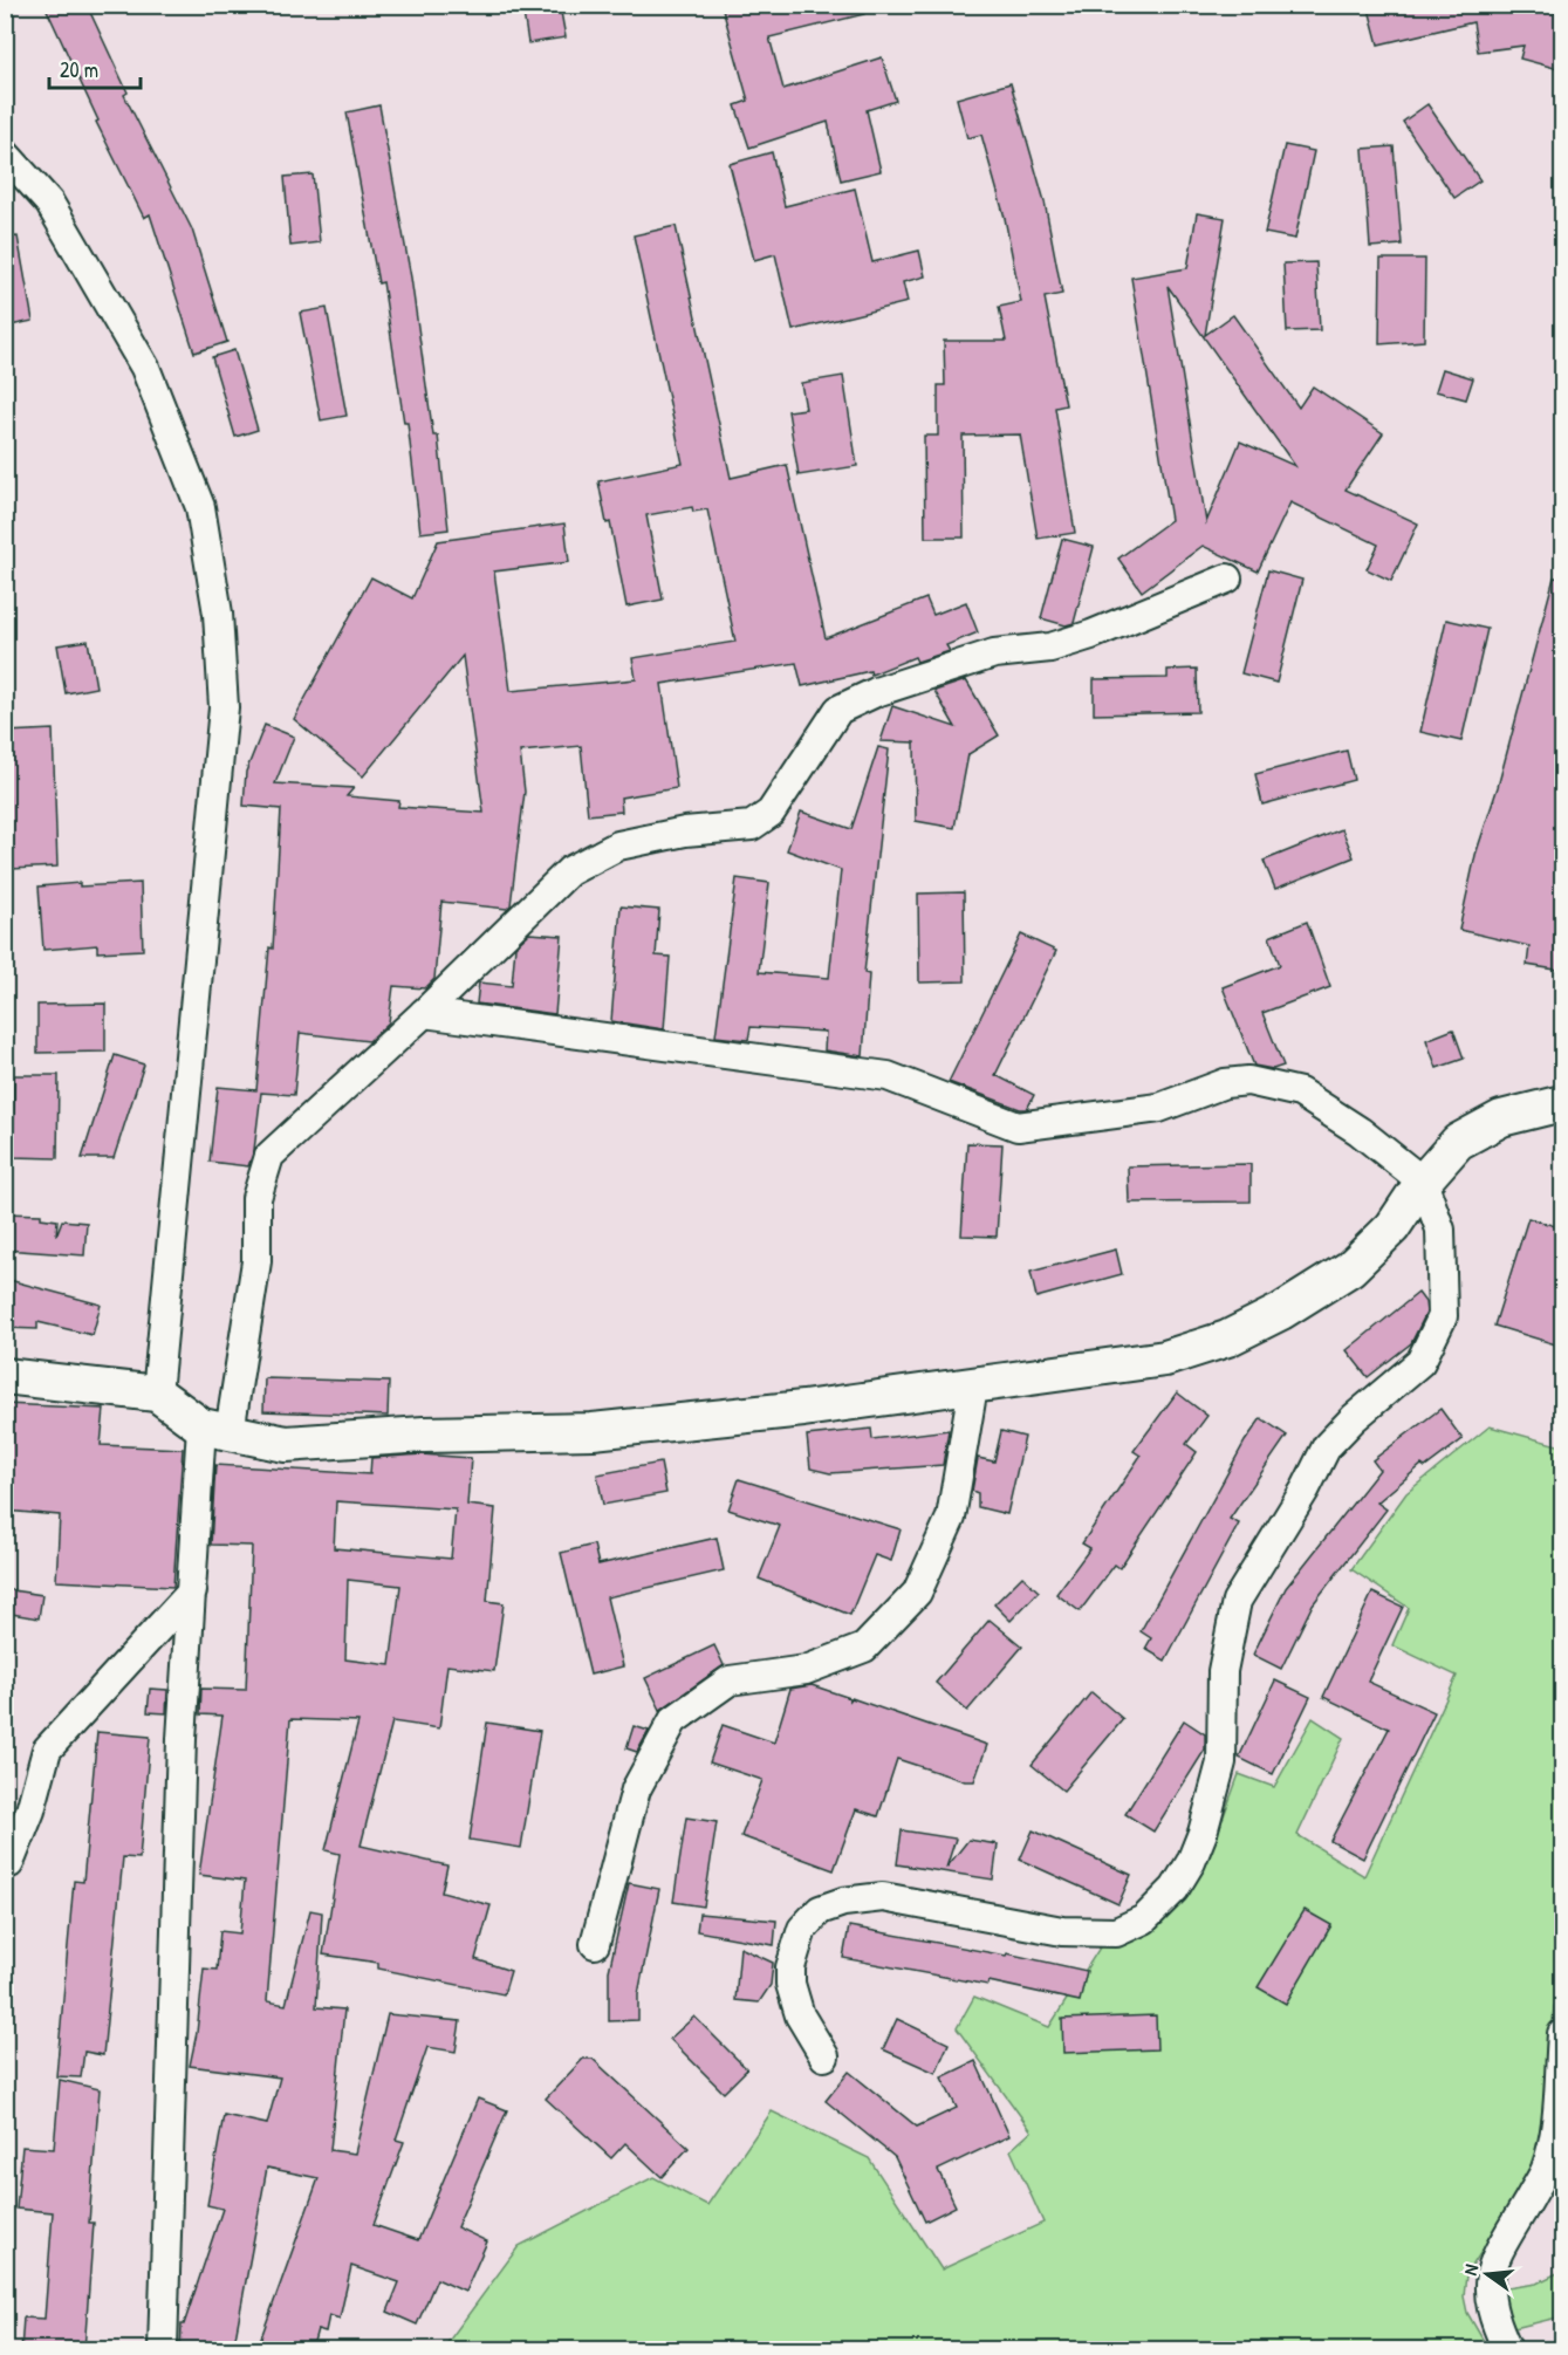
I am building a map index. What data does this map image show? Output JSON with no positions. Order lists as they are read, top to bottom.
{
  "scale_bar": "20 m",
  "north": "left"
}
